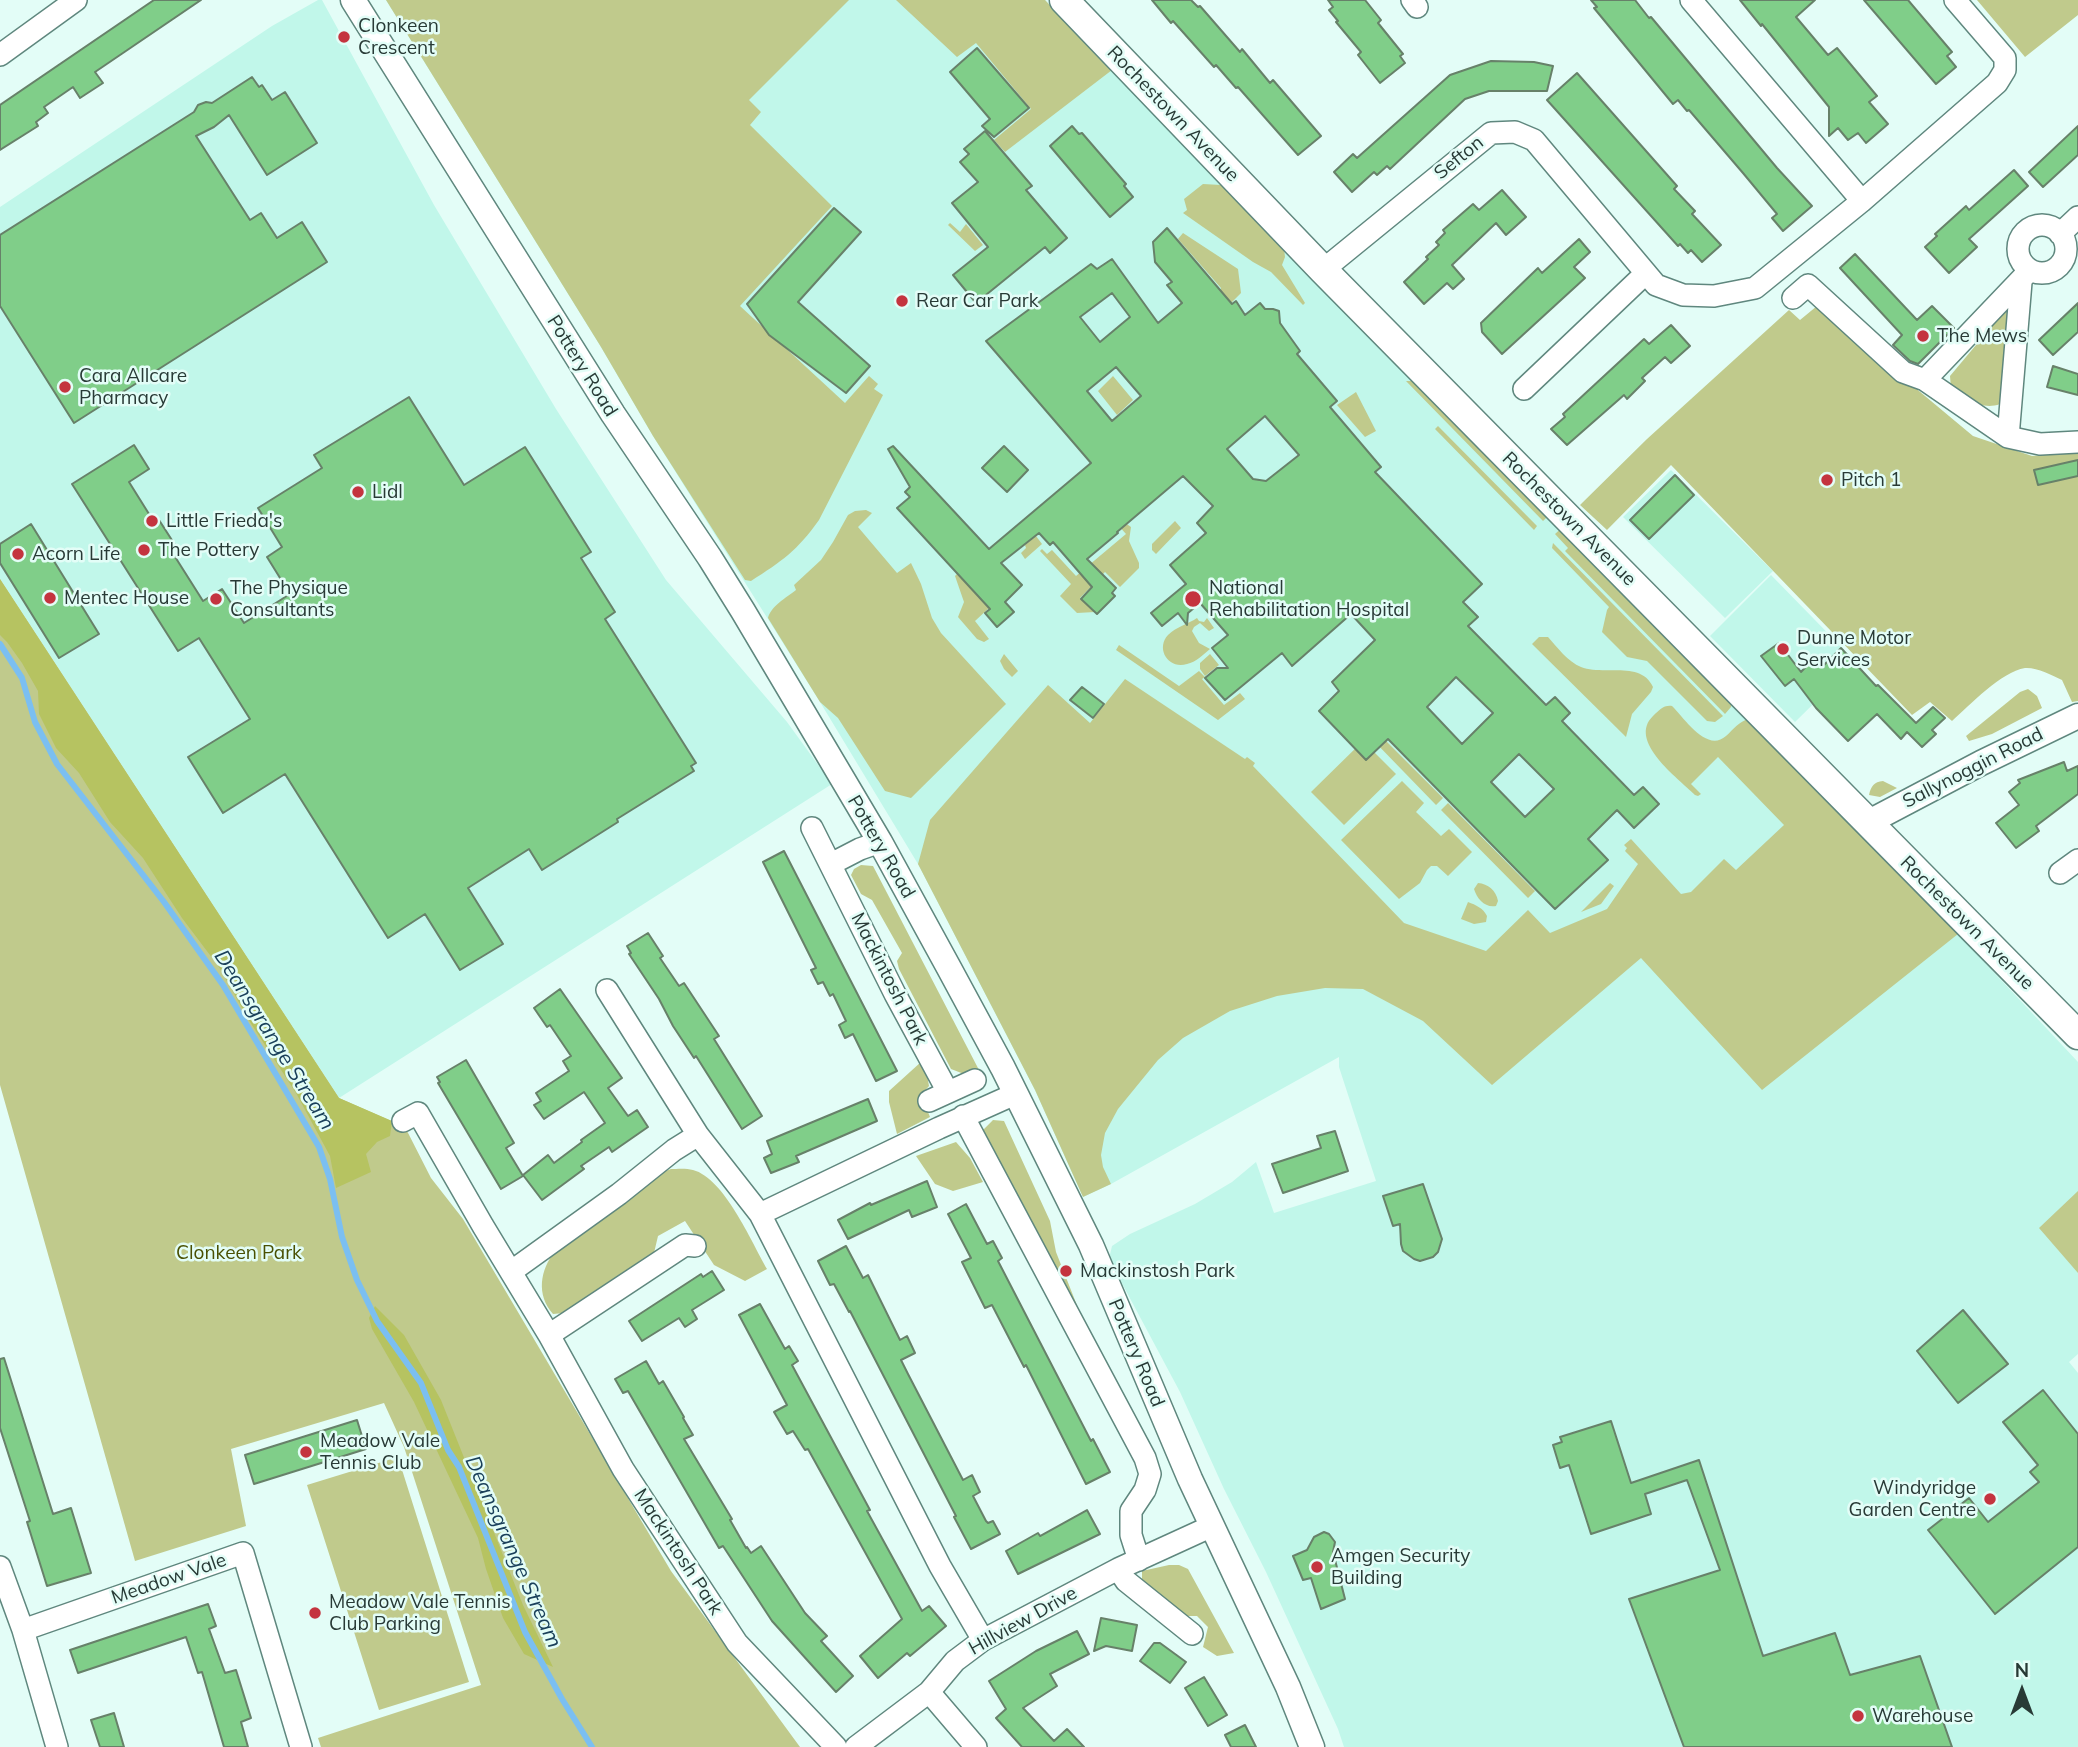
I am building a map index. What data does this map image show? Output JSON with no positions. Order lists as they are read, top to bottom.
{
  "streets": {
    "main road": ["Rochestown Avenue"],
    "street": [
      "Sefton",
      "Pottery Road",
      "Sallynoggin Road",
      "Mackintosh Park",
      "Meadow Vale",
      "Hillview Drive"
    ]
  },
  "crossings": [
    ["Rochestown Avenue", "Sefton"],
    ["Rochestown Avenue", "Sallynoggin Road"],
    ["Pottery Road", "Hillview Drive"]
  ],
  "water": ["Deansgrange Stream"],
  "parks": ["Clonkeen Park"],
  "places": [
    "Clonkeen Crescent",
    "Rear Car Park",
    "The Mews",
    "Cara Allcare Pharmacy",
    "Pitch 1",
    "Lidl",
    "Little Frieda's",
    "The Pottery",
    "Acorn Life",
    "Mentec House",
    "The Physique Consultants",
    "National Rehabilitation Hospital",
    "Dunne Motor Services",
    "Mackinstosh Park",
    "Meadow Vale Tennis Club",
    "Windyridge Garden Centre",
    "Amgen Security Building",
    "Meadow Vale Tennis Club Parking",
    "Warehouse"
  ],
  "north": "top"
}
